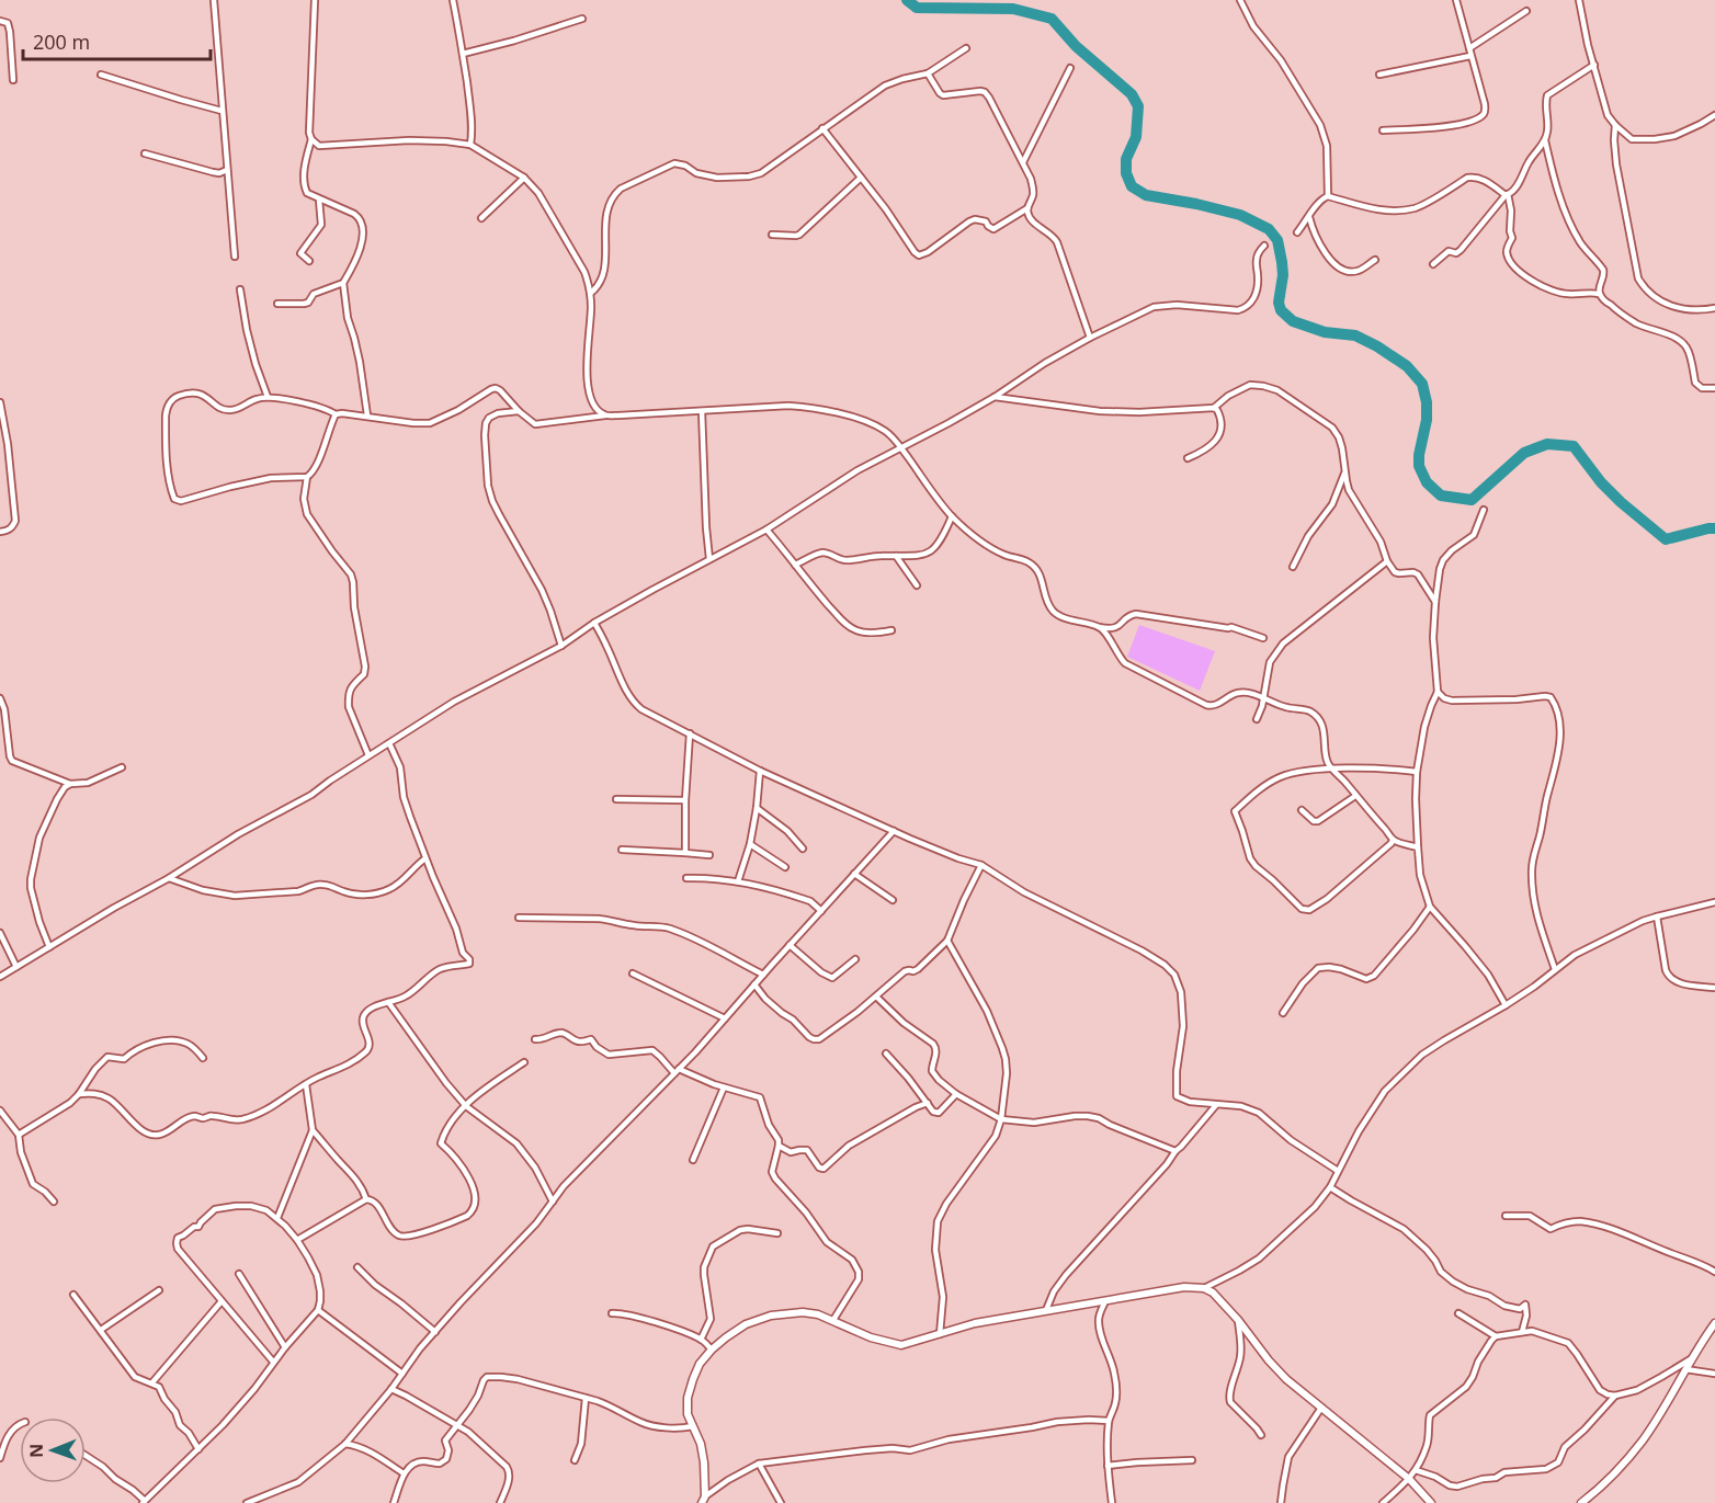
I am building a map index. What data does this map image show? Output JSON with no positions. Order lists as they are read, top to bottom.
{
  "scale_bar": "200 m",
  "north": "left"
}
